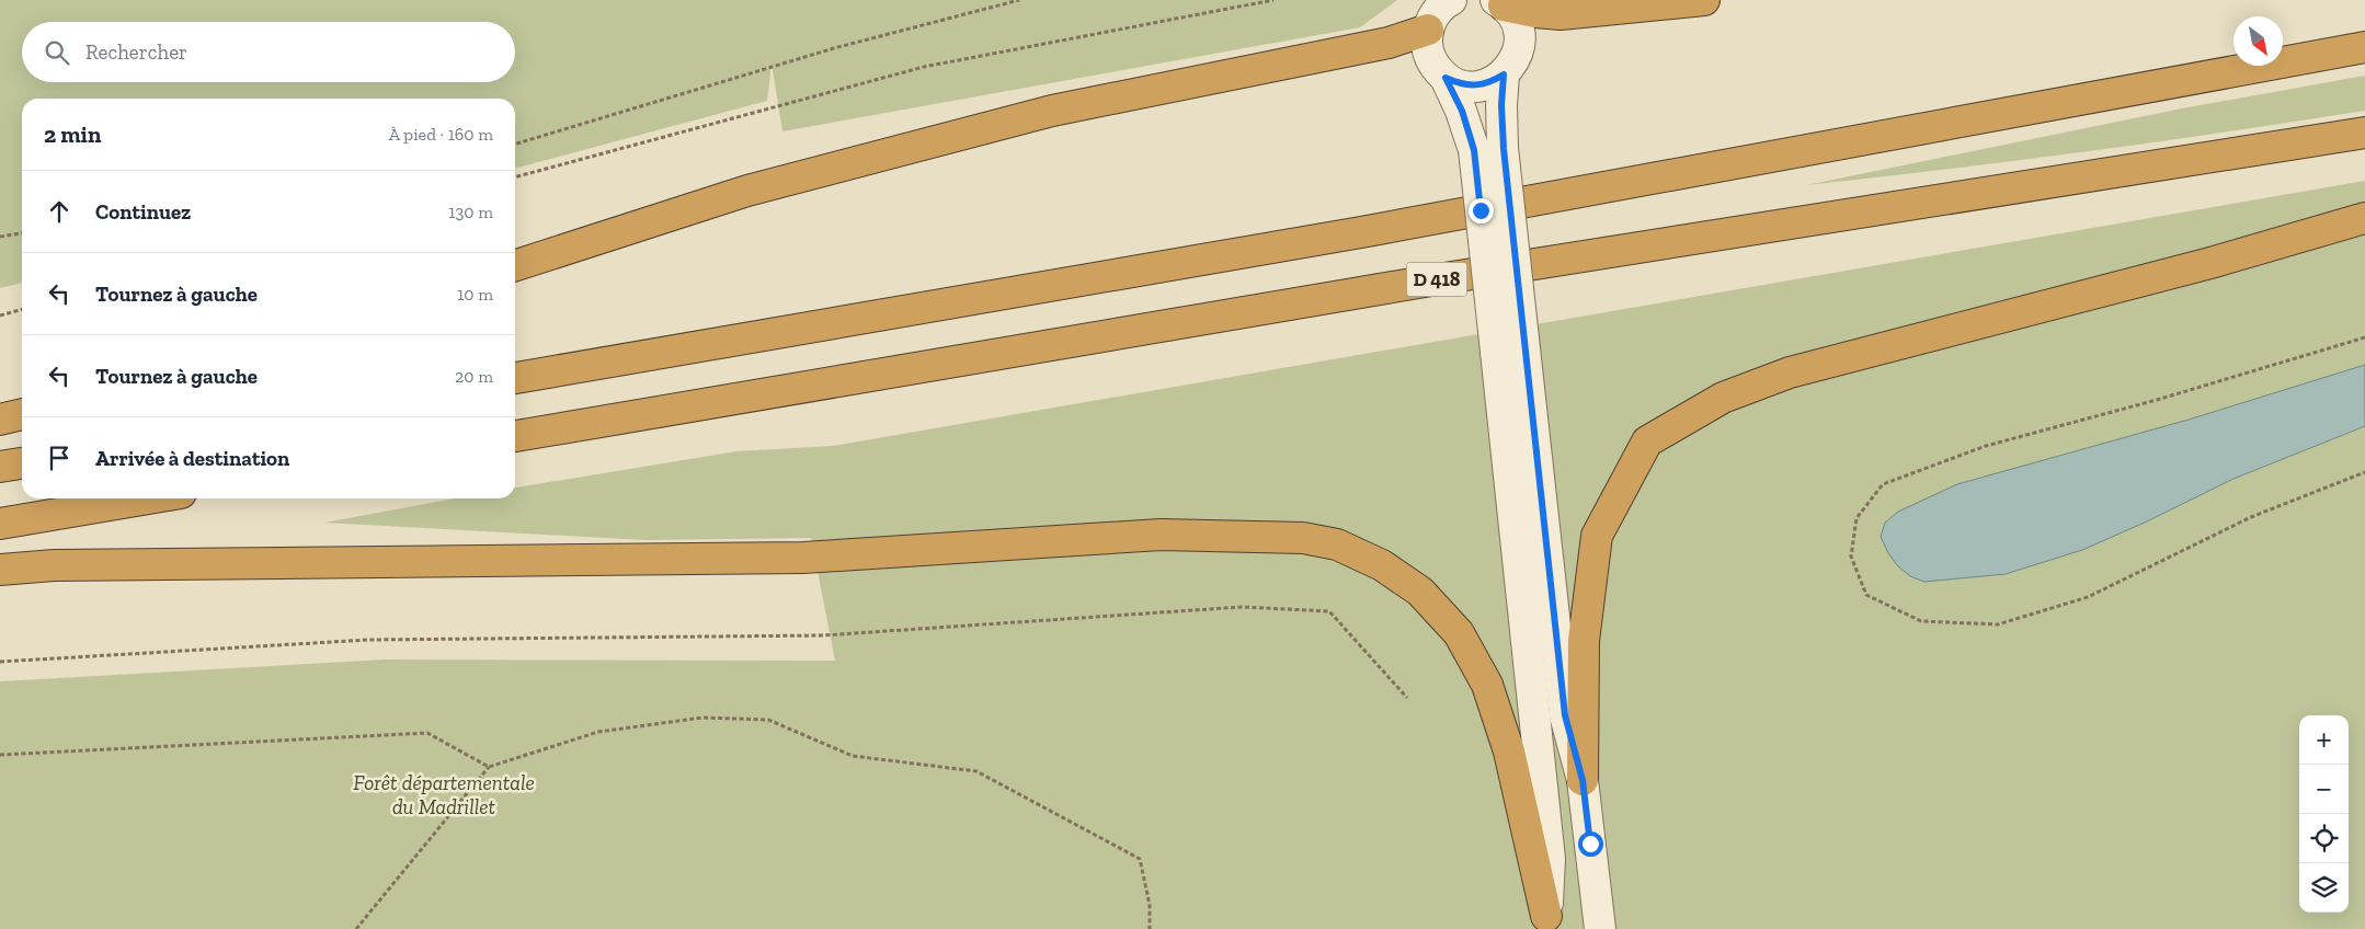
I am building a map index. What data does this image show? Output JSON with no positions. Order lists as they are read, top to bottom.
{
  "streets": {
    "highway": ["D 418"]
  },
  "parks": ["Forêt départementale du Madrillet"],
  "north": "bottom right",
  "page": {
    "search": "Rechercher",
    "heading": ["2 min", "À pied · 160 m"],
    "list": [
      ["Continuez", "130 m"],
      ["Tournez à gauche", "10 m"],
      ["Tournez à gauche", "20 m"],
      "Arrivée à destination"
    ],
    "map_buttons": ["+", "−"]
  }
}
